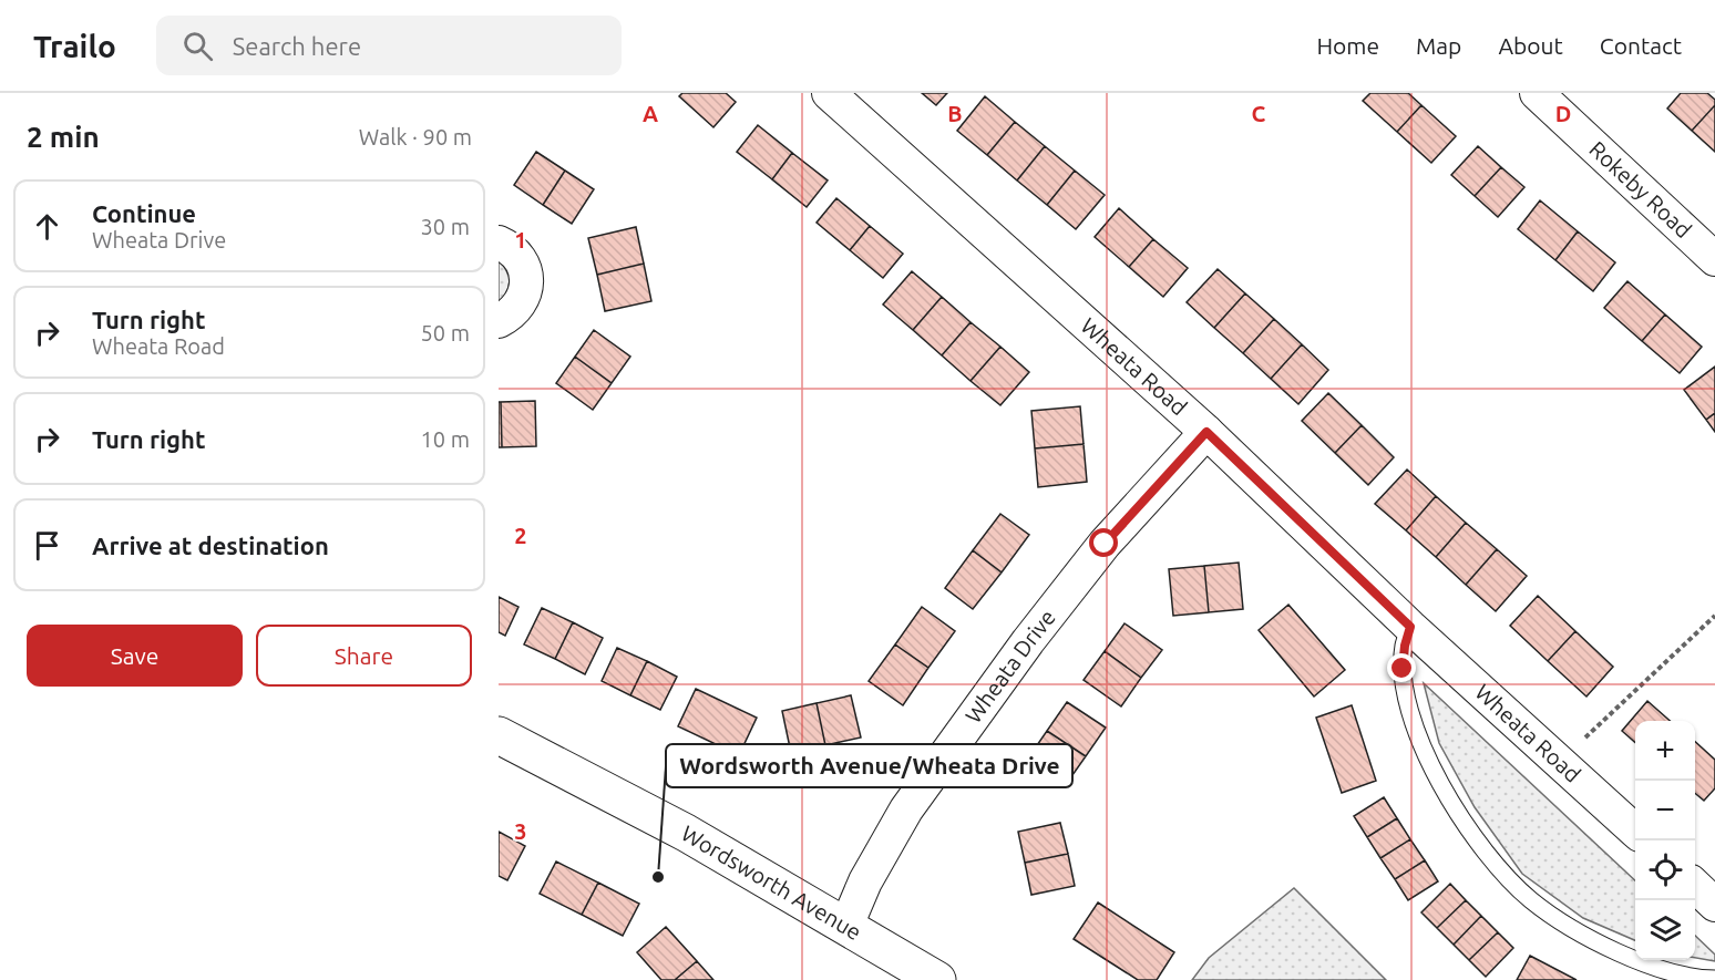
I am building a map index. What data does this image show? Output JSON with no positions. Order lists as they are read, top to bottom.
{
  "streets": {
    "street": [
      "Rokeby Road",
      "Wheata Road",
      "Wheata Drive",
      "Wordsworth Avenue"
    ]
  },
  "crossings": [
    ["Wheata Road", "Wheata Drive"],
    ["Wheata Drive", "Wordsworth Avenue"]
  ],
  "places": ["Wordsworth Avenue/Wheata Drive"],
  "page": {
    "header": "Trailo",
    "search": "Search here",
    "nav": [
      "Home",
      "Map",
      "About",
      "Contact"
    ],
    "heading": ["2 min", "Walk · 90 m"],
    "list": [
      ["Continue", "Wheata Drive", "30 m"],
      ["Turn right", "Wheata Road", "50 m"],
      ["Turn right", "10 m"],
      "Arrive at destination"
    ],
    "buttons": ["Save", "Share"],
    "map_buttons": ["+", "−"]
  },
  "grid": {
    "columns": [
      "A",
      "B",
      "C",
      "D"
    ],
    "rows": ["1", "2", "3"]
  }
}
